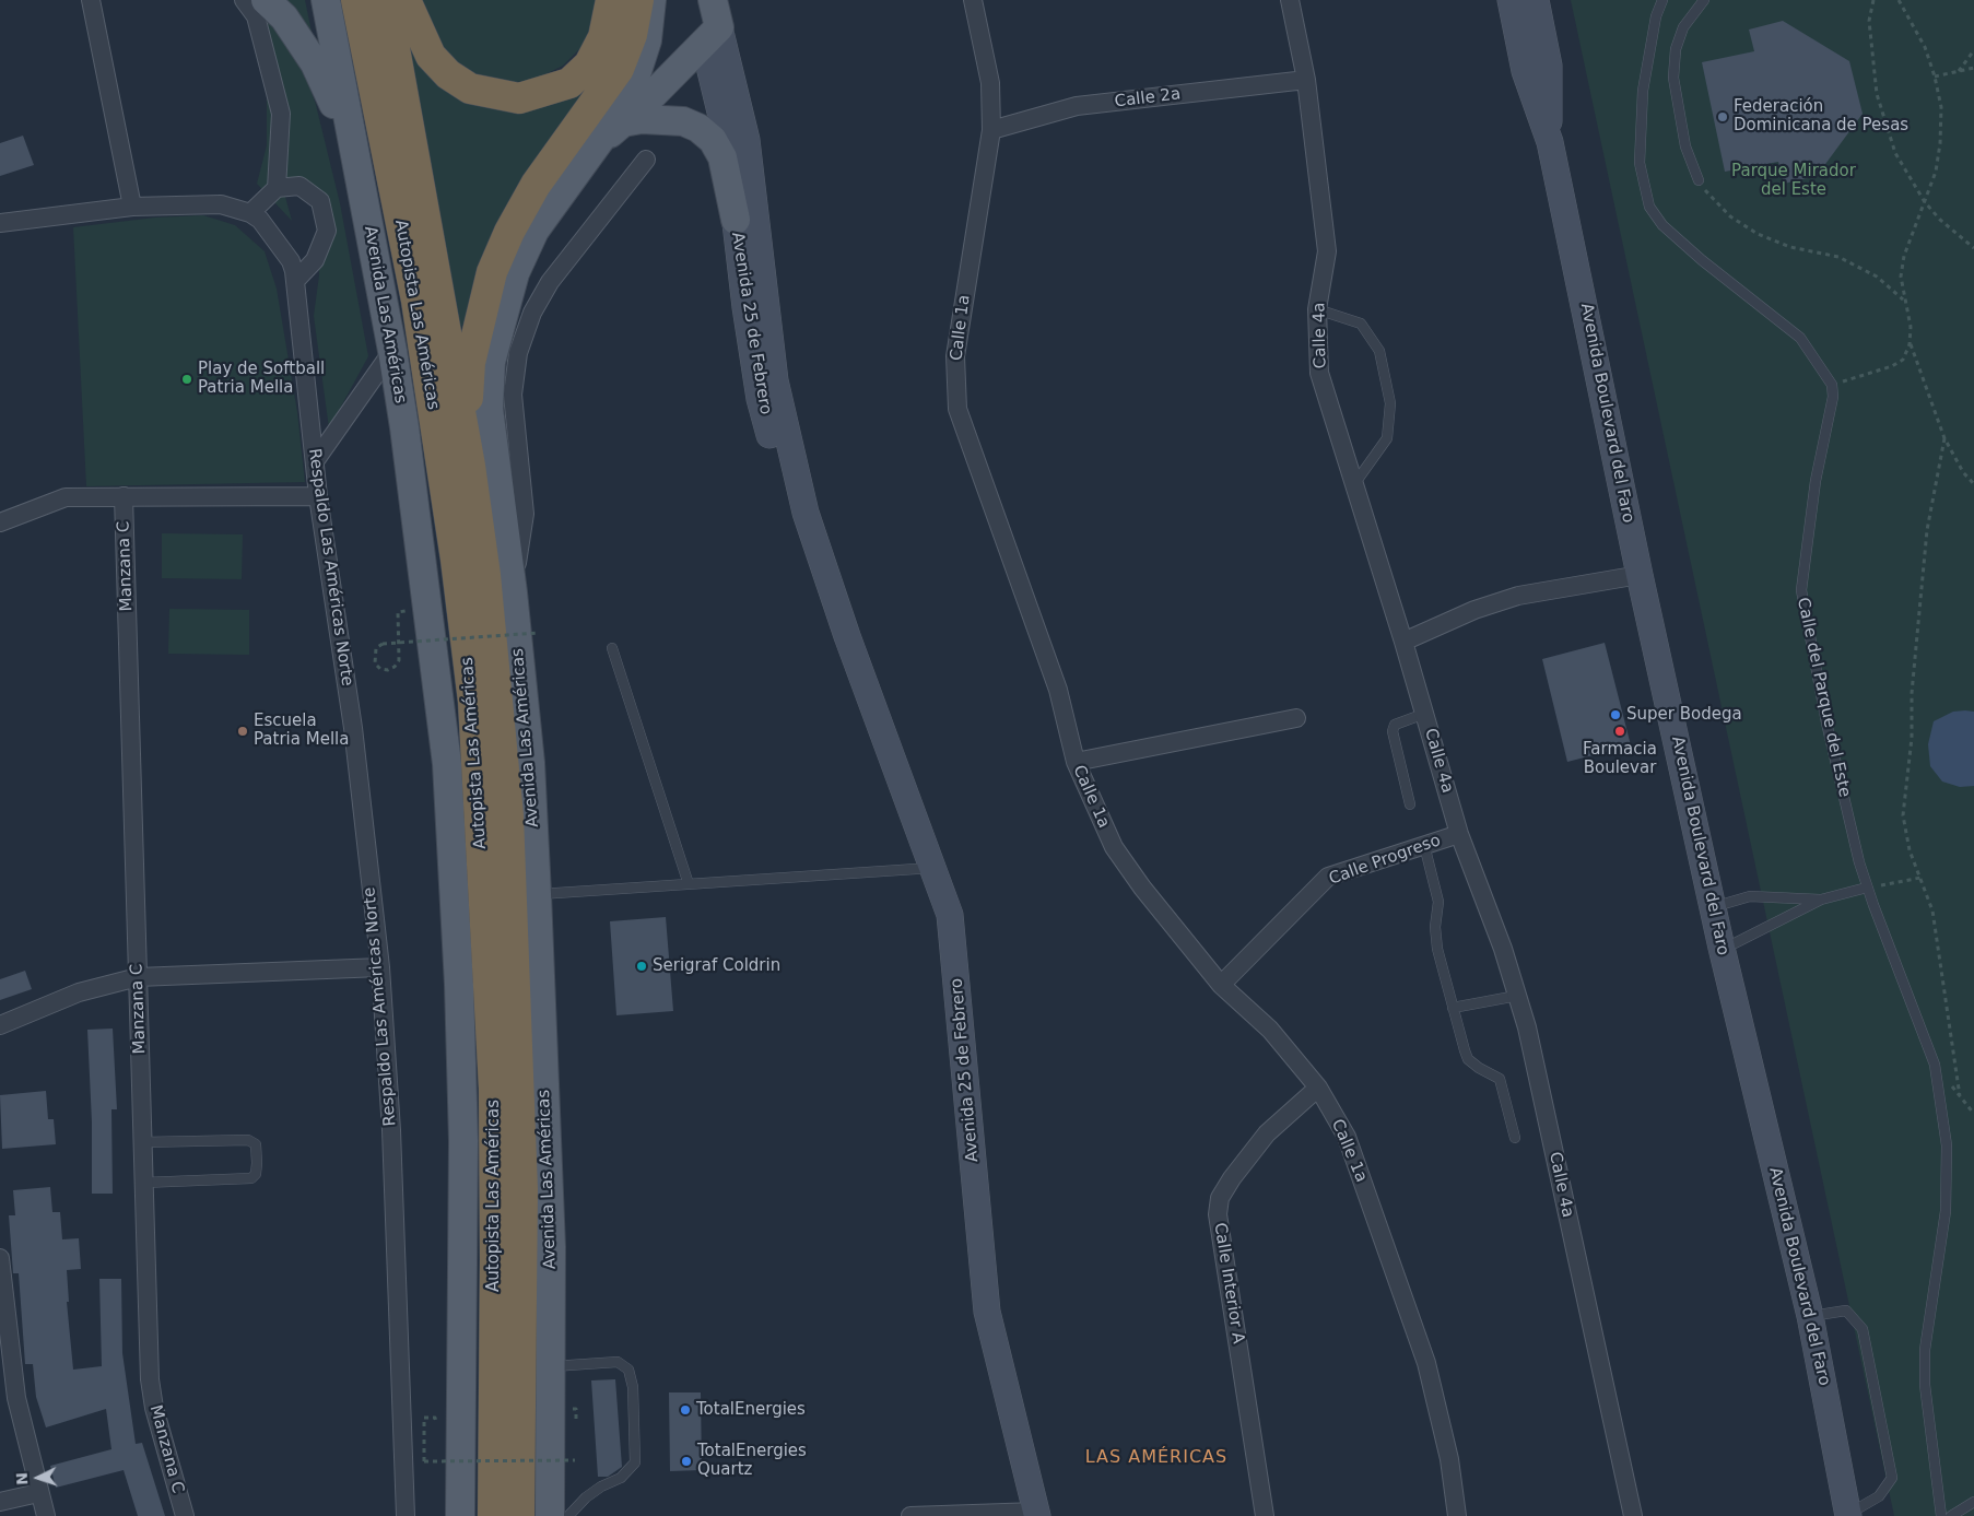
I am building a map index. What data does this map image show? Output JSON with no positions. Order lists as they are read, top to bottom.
{
  "streets": {
    "highway": ["Autopista Las Américas"],
    "main road": ["Avenida Las Américas", "Avenida 25 de Febrero", "Avenida Boulevard del Faro"],
    "street": [
      "Calle 2a",
      "Calle 1a",
      "Calle 4a",
      "Manzana C",
      "Respaldo Las Américas Norte",
      "Calle Progreso",
      "Calle Interior A"
    ],
    "lane": ["Calle del Parque del Este"]
  },
  "crossings": [
    ["Calle 2a", "Calle 1a"],
    ["Calle 2a", "Calle 4a"],
    ["Calle 1a", "Calle Progreso"],
    ["Calle 1a", "Calle Interior A"],
    ["Calle 4a", "Calle Progreso"]
  ],
  "districts": ["LAS AMÉRICAS"],
  "parks": ["Parque Mirador del Este"],
  "places": [
    "Federación Dominicana de Pesas",
    "Play de Softball Patria Mella",
    "Super Bodega",
    "Escuela Patria Mella",
    "Farmacia Boulevar",
    "Serigraf Coldrin",
    "TotalEnergies",
    "TotalEnergies Quartz"
  ],
  "north": "left"
}
